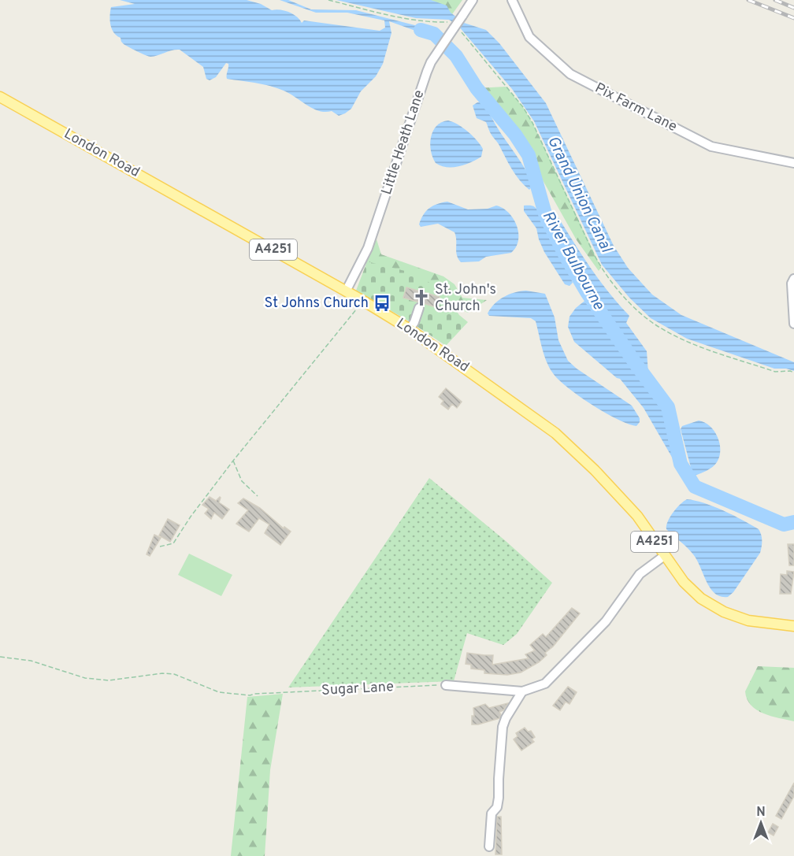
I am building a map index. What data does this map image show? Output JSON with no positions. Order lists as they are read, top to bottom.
{
  "streets": {
    "main road": ["London Road", "A4251"],
    "street": ["Pix Farm Lane", "Little Heath Lane"],
    "path": ["Sugar Lane"]
  },
  "crossings": [
    ["Little Heath Lane", "London Road"]
  ],
  "water": ["Grand Union Canal", "River Bulbourne"],
  "places": {
    "church": ["St. John's Church"],
    "bus stop": ["St Johns Church"]
  },
  "north": "top"
}
